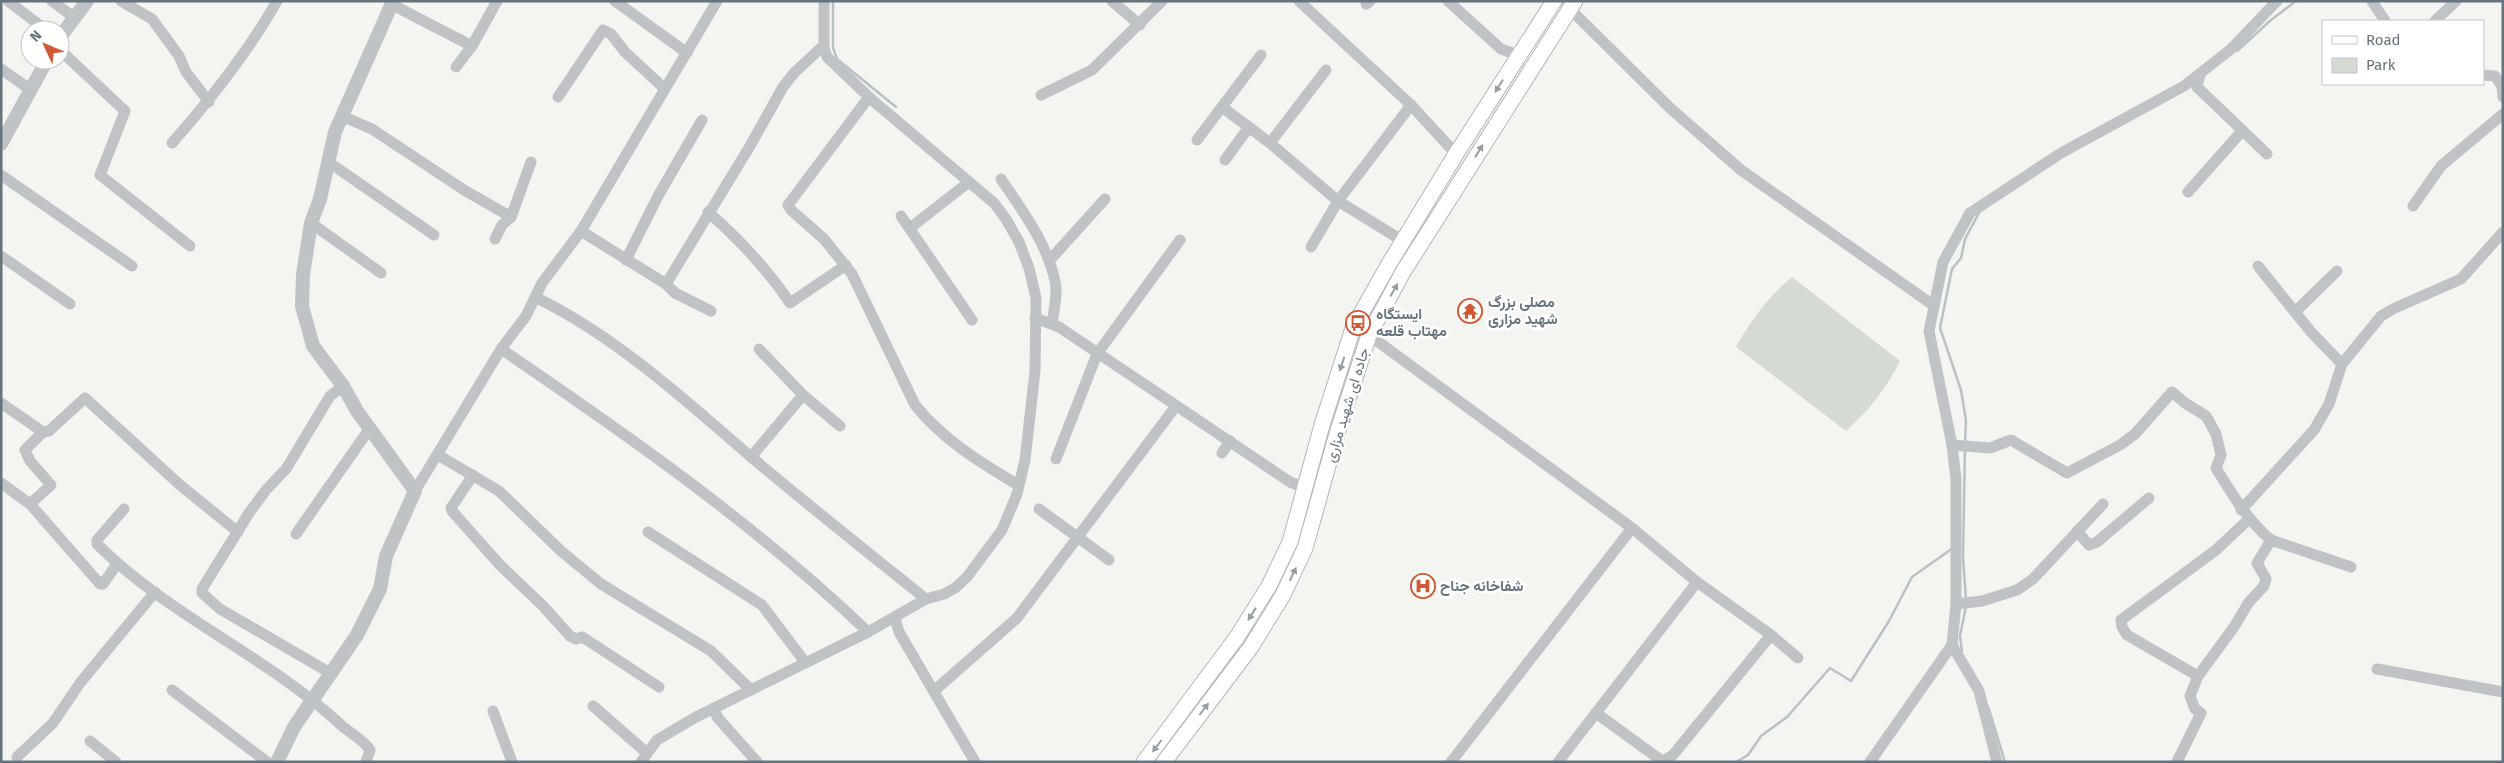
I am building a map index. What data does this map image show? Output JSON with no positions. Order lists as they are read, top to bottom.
{
  "streets": {
    "main road": ["جاده ای شهید مزاری"]
  },
  "places": {
    "temple": ["مصلی بزرگ شهید مزاری"],
    "bus stop": ["ایستگاه مهتاب قلعه"],
    "hospital": ["شفاخانه جناح"]
  },
  "legend": ["Road", "Park"],
  "north": "top left"
}
